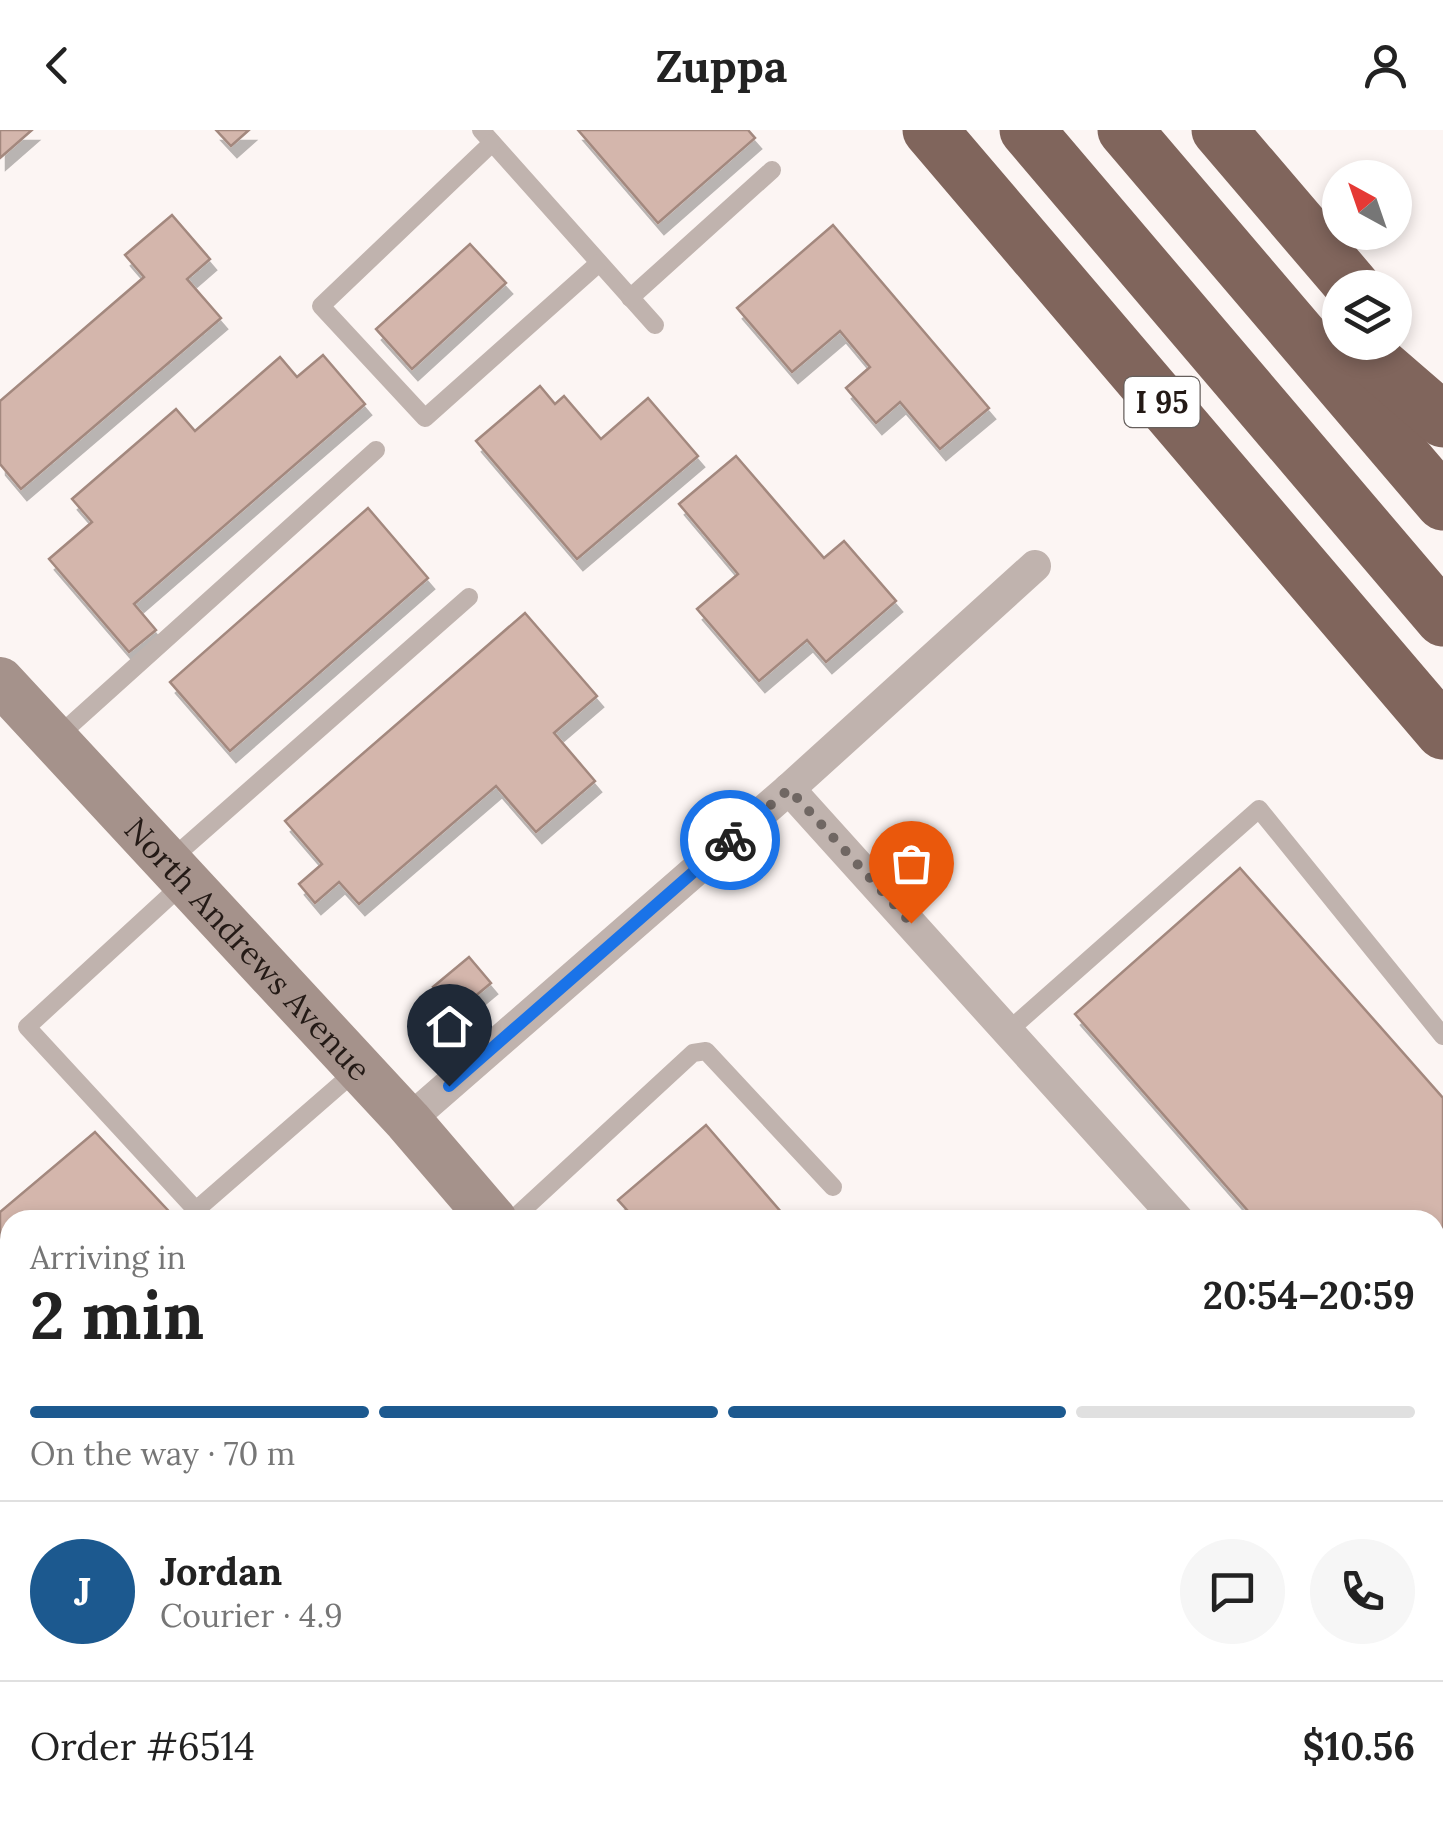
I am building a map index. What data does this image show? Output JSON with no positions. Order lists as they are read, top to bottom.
{
  "streets": {
    "highway": ["I 95"],
    "main road": ["North Andrews Avenue"]
  },
  "north": "top left",
  "page": {
    "header": "Zuppa",
    "heading": ["2 min", "Arriving in", "20:54–20:59"],
    "panel": [
      "Jordan",
      "Courier · 4.9",
      "Order #6514",
      "$10.56"
    ],
    "bar": "On the way · 70 m",
    "round": "J"
  }
}
